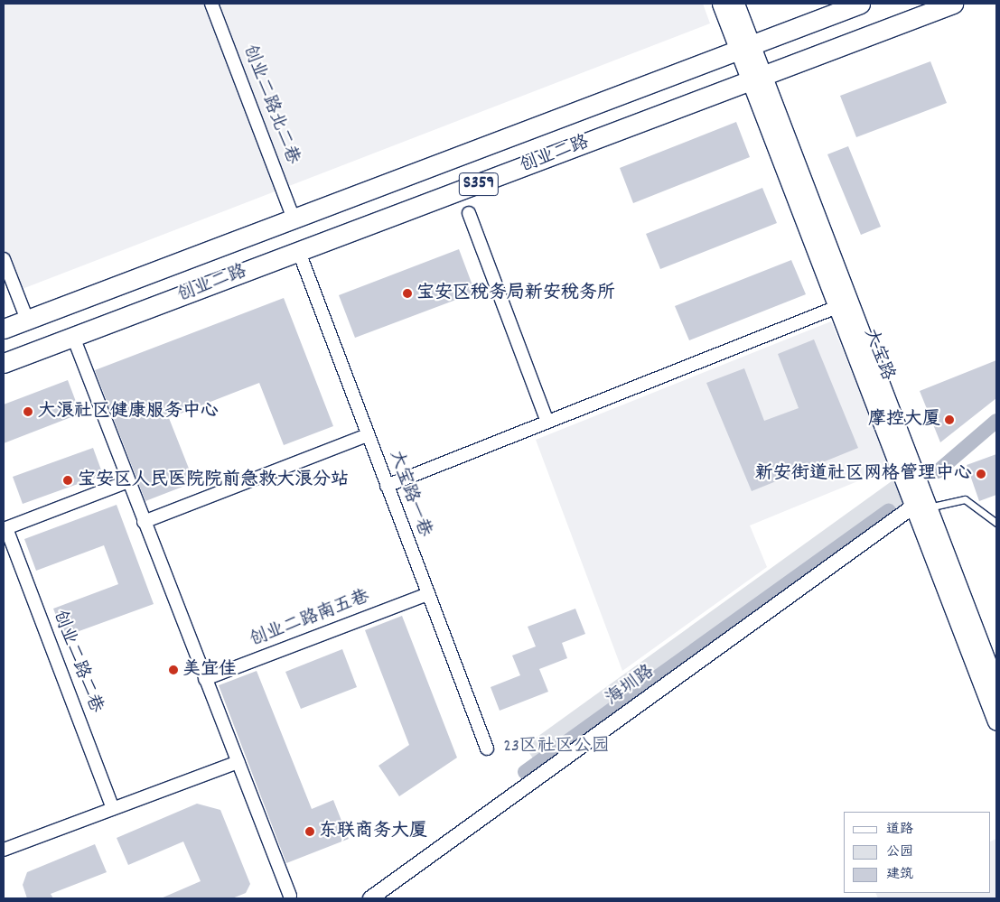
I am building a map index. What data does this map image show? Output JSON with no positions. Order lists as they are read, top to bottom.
{
  "streets": {
    "main road": ["创业二路", "S359", "大宝路"],
    "street": [
      "创业二路北二巷",
      "大宝路一巷",
      "创业二路南五巷",
      "创业二路二巷",
      "海圳路"
    ]
  },
  "crossings": [
    ["创业二路北二巷", "创业二路"],
    ["创业二路", "大宝路"],
    ["创业二路", "大宝路一巷"],
    ["大宝路", "海圳路"],
    ["大宝路一巷", "创业二路南五巷"]
  ],
  "parks": ["23区社区公园"],
  "places": [
    "宝安区税务局新安税务所",
    "大浪社区健康服务中心",
    "摩控大厦",
    "新安街道社区网格管理中心",
    "宝安区人民医院院前急救大浪分站",
    "美宜佳",
    "东联商务大厦"
  ],
  "legend": ["道路", "公园", "建筑"]
}
